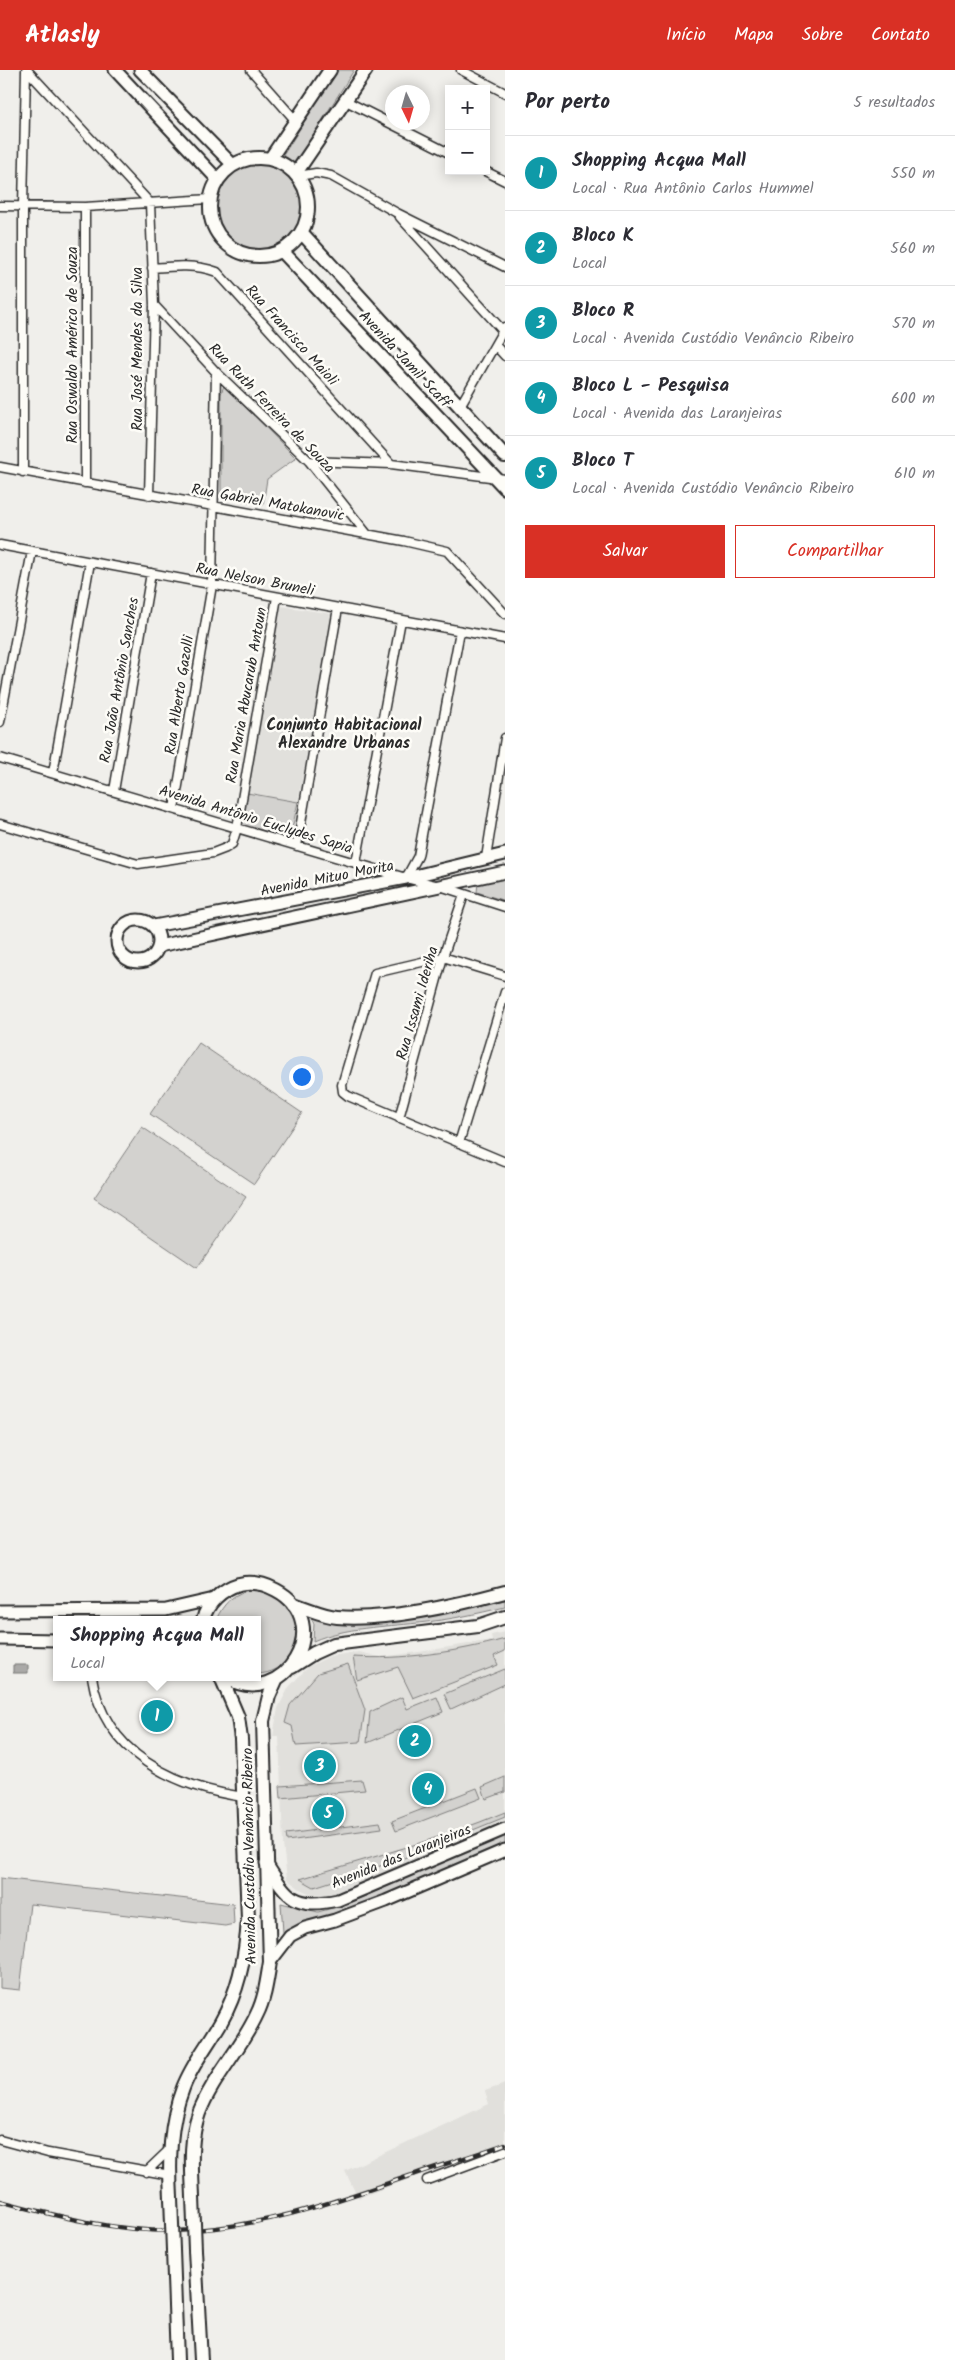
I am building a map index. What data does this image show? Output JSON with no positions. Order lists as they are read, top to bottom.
{
  "streets": {
    "main road": ["Avenida Jamil Scaff", "Avenida Custódio Venâncio Ribeiro"],
    "street": [
      "Rua Francisco Maioli",
      "Rua Oswaldo Américo de Souza",
      "Rua José Mendes da Silva",
      "Rua Ruth Ferreira de Souza",
      "Rua Gabriel Matokanovic",
      "Rua Nelson Bruneli",
      "Rua João Antônio Sanches",
      "Rua Alberto Gazolli",
      "Rua Maria Abucarub Antoun",
      "Avenida Antônio Euclydes Sapia",
      "Avenida Mituo Morita",
      "Rua Issami Ideriha",
      "Avenida das Laranjeiras"
    ]
  },
  "crossings": [
    ["Rua Francisco Maioli", "Rua José Mendes da Silva"],
    ["Rua Oswaldo Américo de Souza", "Rua Gabriel Matokanovic"],
    ["Rua José Mendes da Silva", "Rua Ruth Ferreira de Souza"],
    ["Rua José Mendes da Silva", "Rua Gabriel Matokanovic"],
    ["Rua Ruth Ferreira de Souza", "Rua Gabriel Matokanovic"],
    ["Rua Ruth Ferreira de Souza", "Rua Alberto Gazolli"],
    ["Rua Gabriel Matokanovic", "Rua Alberto Gazolli"],
    ["Rua Nelson Bruneli", "Rua João Antônio Sanches"],
    ["Rua Nelson Bruneli", "Rua Alberto Gazolli"],
    ["Rua Nelson Bruneli", "Rua Maria Abucarub Antoun"],
    ["Rua João Antônio Sanches", "Avenida Antônio Euclydes Sapia"],
    ["Rua Alberto Gazolli", "Avenida Antônio Euclydes Sapia"],
    ["Rua Maria Abucarub Antoun", "Avenida Antônio Euclydes Sapia"],
    ["Avenida Antônio Euclydes Sapia", "Avenida Mituo Morita"],
    ["Avenida Antônio Euclydes Sapia", "Rua Issami Ideriha"],
    ["Avenida Custódio Venâncio Ribeiro", "Avenida das Laranjeiras"]
  ],
  "districts": ["Conjunto Habitacional Alexandre Urbanas"],
  "north": "bottom",
  "page": {
    "header": "Atlasly",
    "nav": [
      "Início",
      "Mapa",
      "Sobre",
      "Contato"
    ],
    "heading": ["Por perto", "5 resultados"],
    "map_buttons": ["+", "−"],
    "list": [
      {
        "mark": "1",
        "name": "Shopping Acqua Mall",
        "note": "Local · Rua Antônio Carlos Hummel",
        "value": "550 m"
      },
      {
        "mark": "2",
        "name": "Bloco K",
        "note": "Local",
        "value": "560 m"
      },
      {
        "mark": "3",
        "name": "Bloco R",
        "note": "Local · Avenida Custódio Venâncio Ribeiro",
        "value": "570 m"
      },
      {
        "mark": "4",
        "name": "Bloco L - Pesquisa",
        "note": "Local · Avenida das Laranjeiras",
        "value": "600 m"
      },
      {
        "mark": "5",
        "name": "Bloco T",
        "note": "Local · Avenida Custódio Venâncio Ribeiro",
        "value": "610 m"
      }
    ],
    "buttons": ["Salvar", "Compartilhar"],
    "popup": ["Shopping Acqua Mall", "Local"],
    "pins": [
      "1",
      "2",
      "3",
      "4",
      "5"
    ]
  }
}
